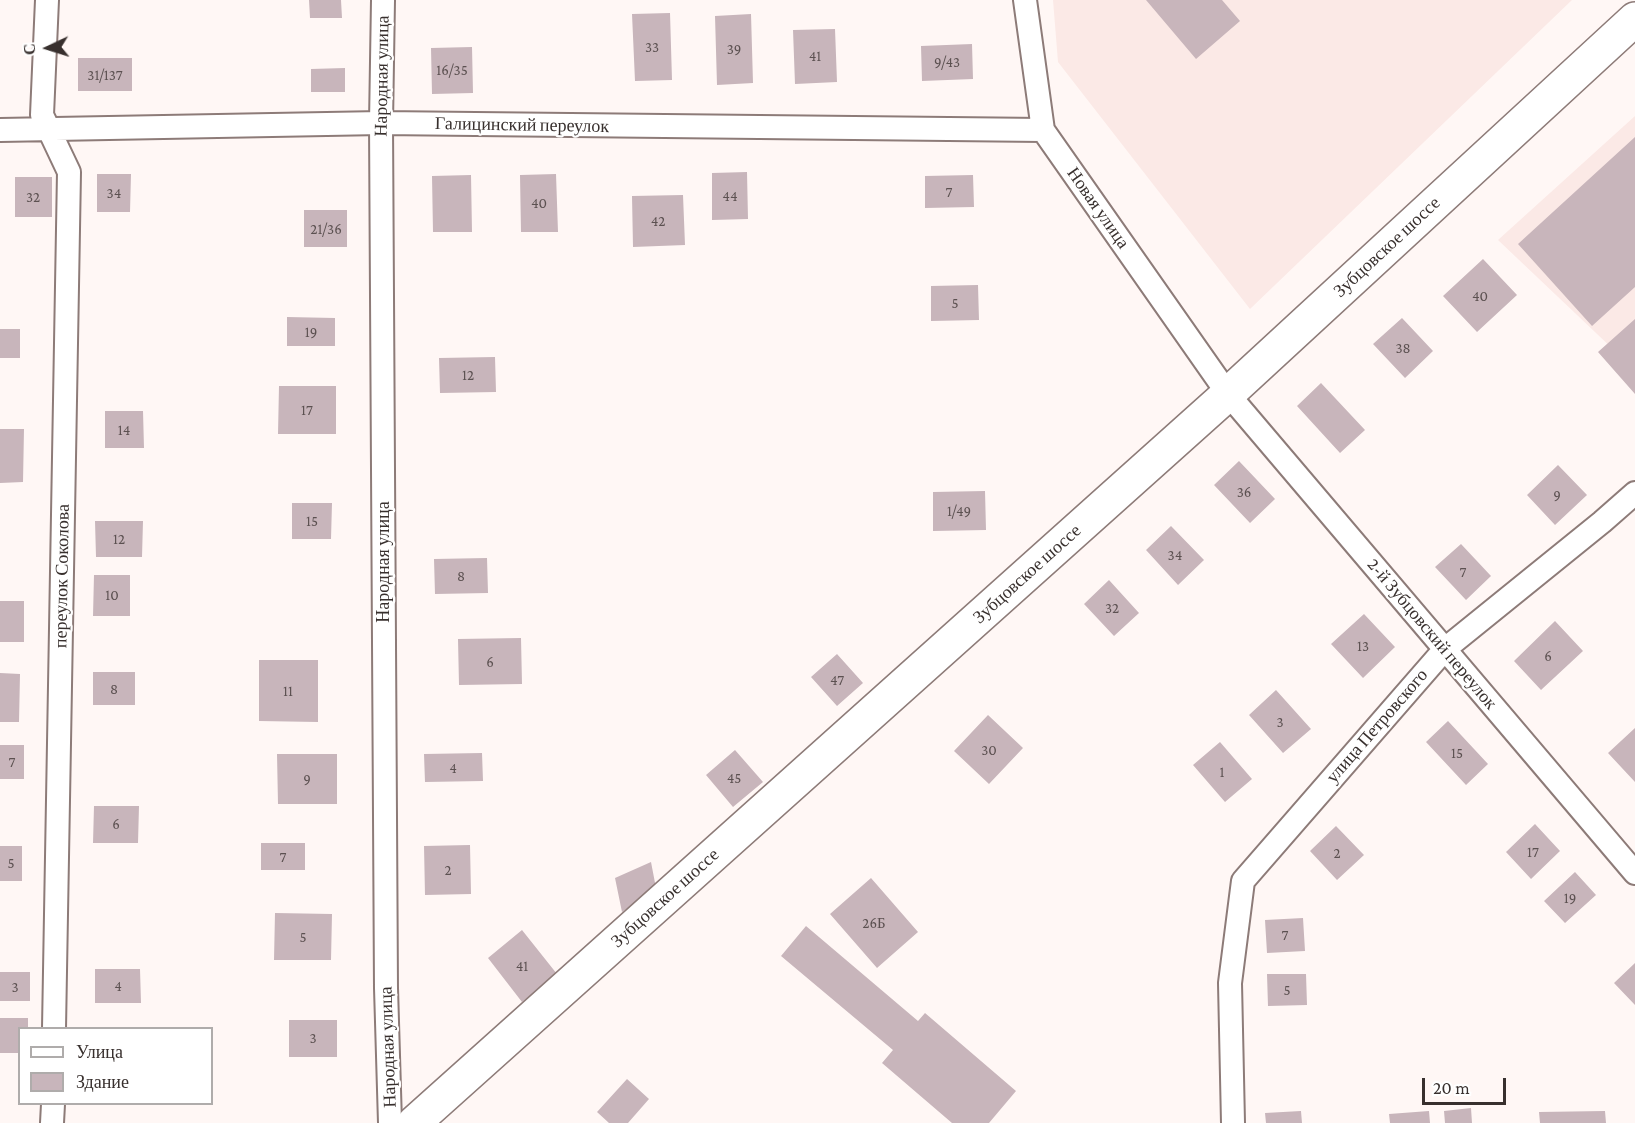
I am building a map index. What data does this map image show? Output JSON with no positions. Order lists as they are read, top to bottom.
{
  "streets": {
    "main road": ["Зубцовское шоссе"],
    "street": [
      "Народная улица",
      "Галицинский переулок",
      "Новая улица",
      "переулок Соколова",
      "2-й Зубцовский переулок",
      "улица Петровского"
    ]
  },
  "crossings": [
    ["Народная улица", "Галицинский переулок"],
    ["Галицинский переулок", "Новая улица"],
    ["Галицинский переулок", "переулок Соколова"],
    ["Новая улица", "Зубцовское шоссе"],
    ["Новая улица", "2-й Зубцовский переулок"],
    ["Зубцовское шоссе", "2-й Зубцовский переулок"],
    ["2-й Зубцовский переулок", "улица Петровского"]
  ],
  "house_numbers": [
    "33",
    "39",
    "41",
    "9/43",
    "16/35",
    "31/137",
    "7",
    "34",
    "44",
    "32",
    "40",
    "42",
    "21/36",
    "40",
    "5",
    "19",
    "38",
    "12",
    "17",
    "14",
    "36",
    "9",
    "1/49",
    "15",
    "12",
    "34",
    "7",
    "8",
    "10",
    "32",
    "13",
    "6",
    "6",
    "47",
    "8",
    "11",
    "3",
    "30",
    "15",
    "7",
    "4",
    "1",
    "45",
    "9",
    "6",
    "17",
    "2",
    "7",
    "5",
    "2",
    "19",
    "26Б",
    "7",
    "5",
    "41",
    "4",
    "3",
    "5",
    "3"
  ],
  "legend": ["Улица", "Здание"],
  "scale_bar": "20 m",
  "north": "left"
}
